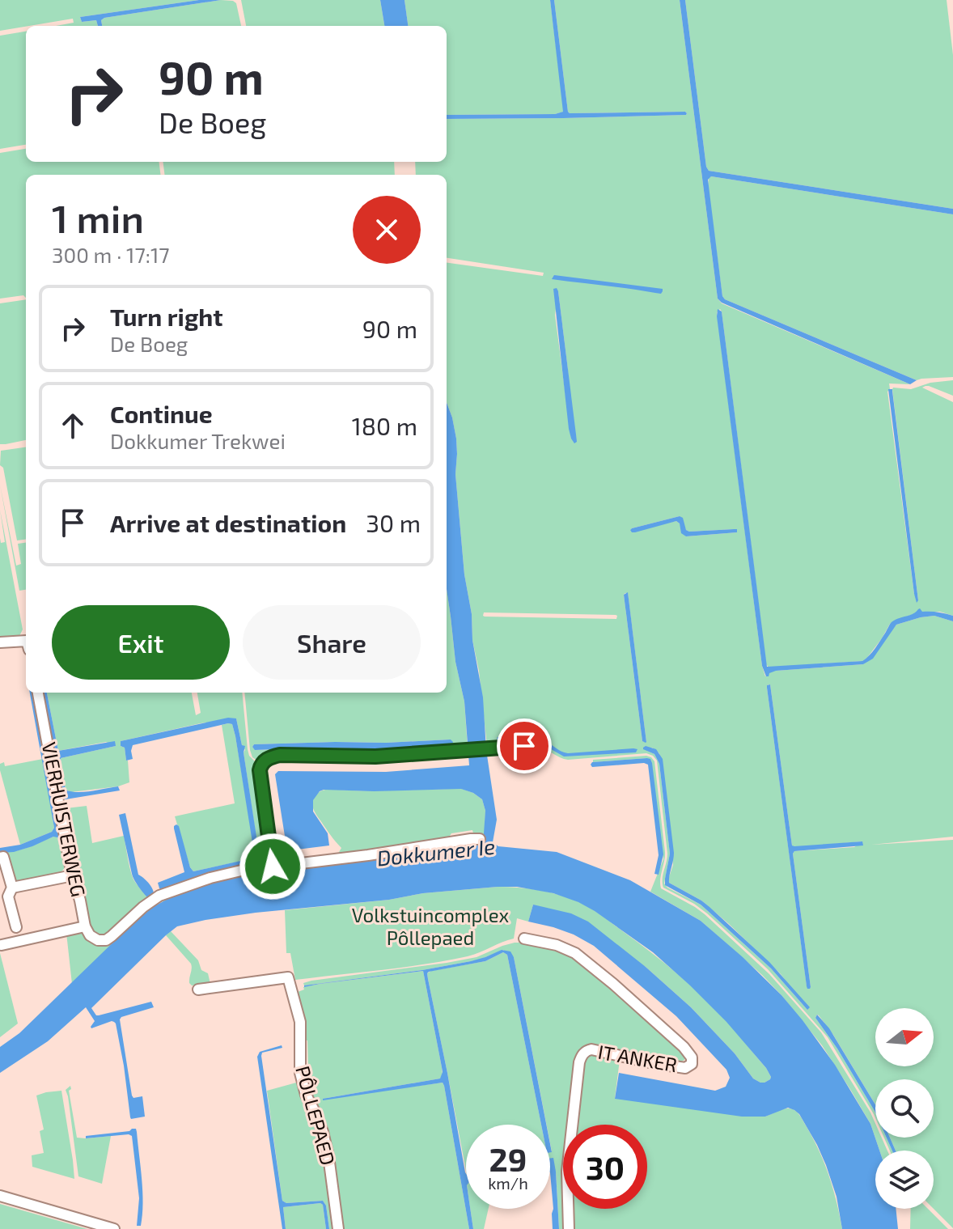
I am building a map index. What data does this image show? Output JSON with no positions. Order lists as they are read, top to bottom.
{
  "streets": {
    "street": ["VIERHUISTERWEG", "IT ANKER", "PÔLLEPAED"]
  },
  "water": ["Dokkumer Ie"],
  "parks": ["Volkstuincomplex Pôllepaed"],
  "north": "right",
  "page": {
    "turn": ["90 m", "De Boeg"],
    "heading": ["1 min", "300 m · 17:17"],
    "list": [
      {
        "name": "Turn right",
        "note": "De Boeg",
        "value": "90 m"
      },
      {
        "name": "Continue",
        "note": "Dokkumer Trekwei",
        "value": "180 m"
      },
      {
        "name": "Arrive at destination",
        "value": "30 m"
      }
    ],
    "buttons": ["Exit", "Share"],
    "speed": "29 km/h",
    "limit": "30"
  }
}
